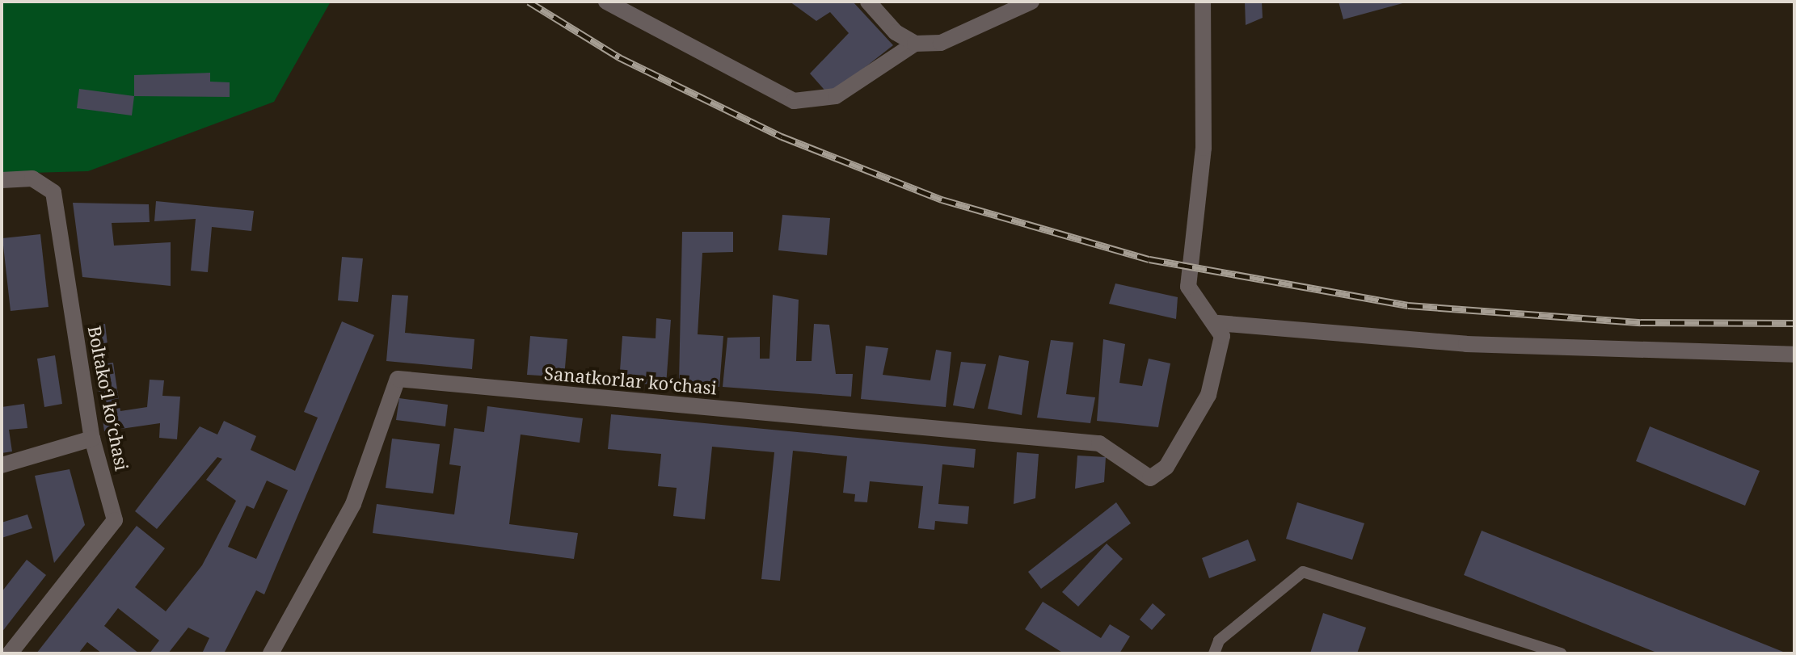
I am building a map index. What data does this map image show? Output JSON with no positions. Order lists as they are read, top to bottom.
{
  "streets": {
    "street": ["Sanatkorlar koʻchasi", "Boltakoʻl koʻchasi"]
  }
}
